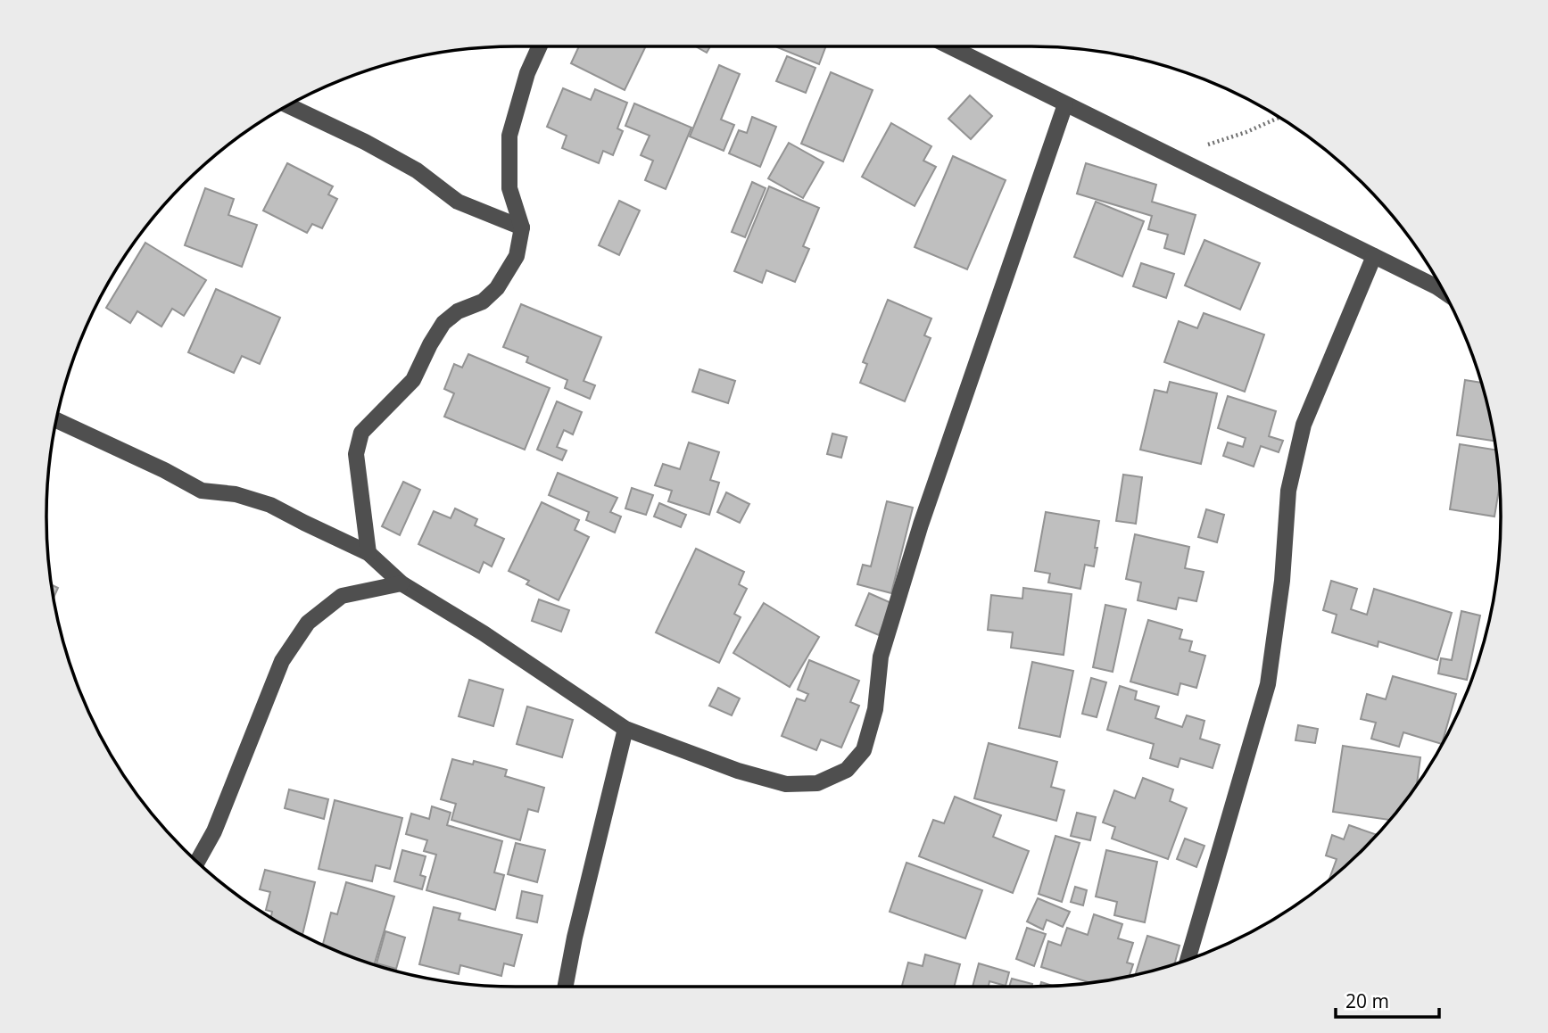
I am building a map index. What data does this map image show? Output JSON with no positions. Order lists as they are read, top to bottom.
{
  "scale_bar": "20 m"
}
